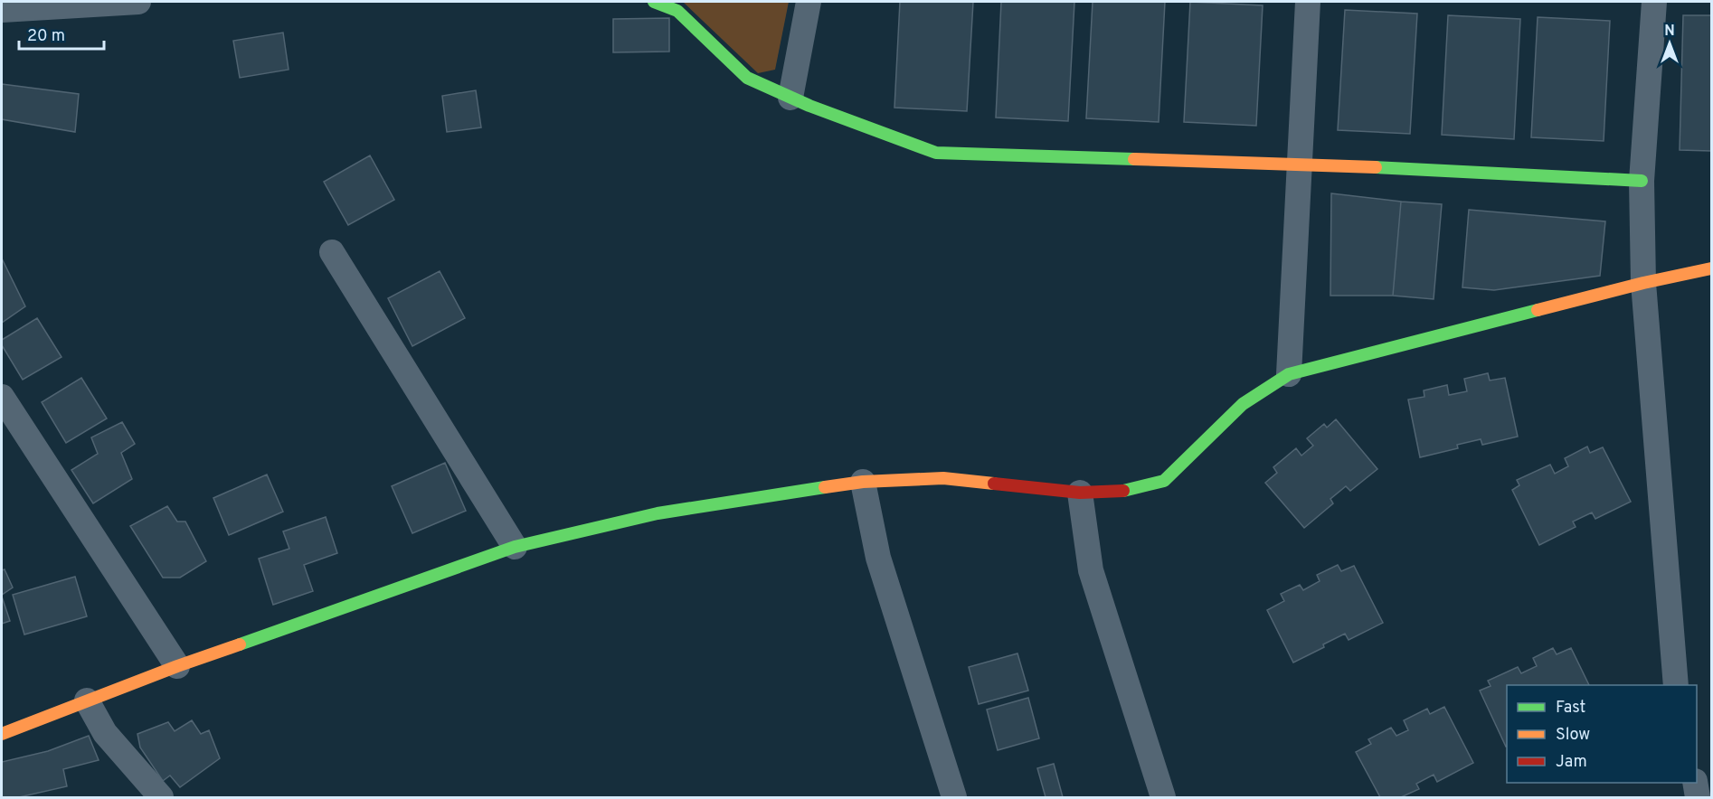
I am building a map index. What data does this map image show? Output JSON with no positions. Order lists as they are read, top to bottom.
{
  "legend": ["Fast", "Slow", "Jam"],
  "scale_bar": "20 m",
  "north": "top"
}
